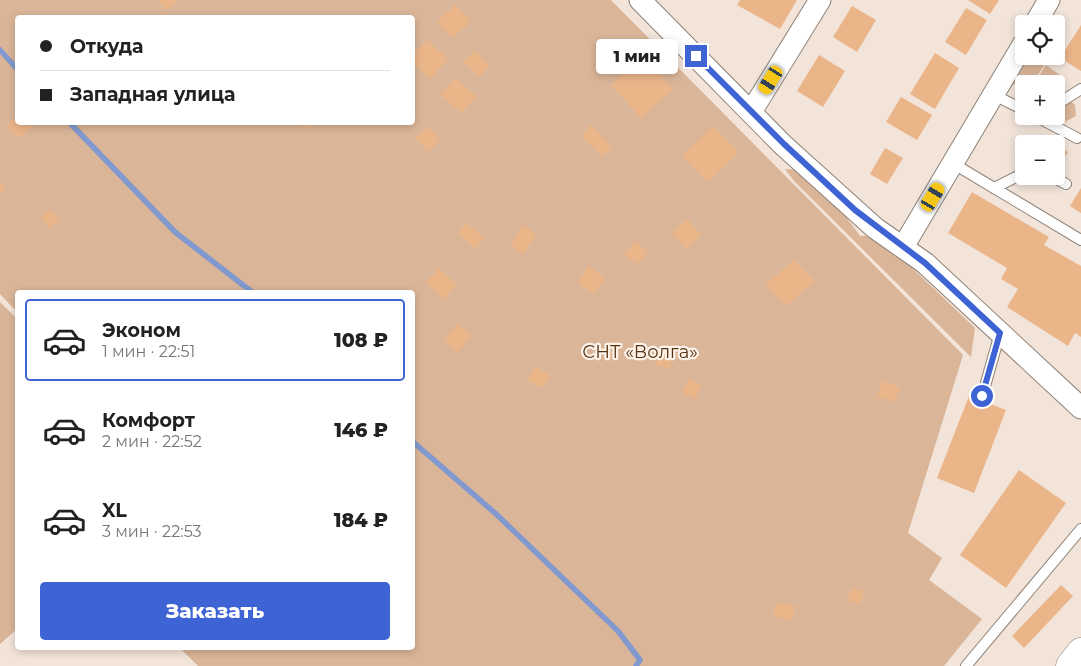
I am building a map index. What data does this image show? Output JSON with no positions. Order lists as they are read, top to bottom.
{
  "parks": ["СНТ «Волга»"],
  "page": {
    "map_buttons": ["+", "−"],
    "banner": ["Откуда", "Западная улица"],
    "bubble": "1 мин",
    "list": [
      {
        "name": "Эконом",
        "note": "1 мин · 22:51",
        "value": "108 ₽"
      },
      {
        "name": "Комфорт",
        "note": "2 мин · 22:52",
        "value": "146 ₽"
      },
      {
        "name": "XL",
        "note": "3 мин · 22:53",
        "value": "184 ₽"
      }
    ],
    "buttons": "Заказать"
  }
}
